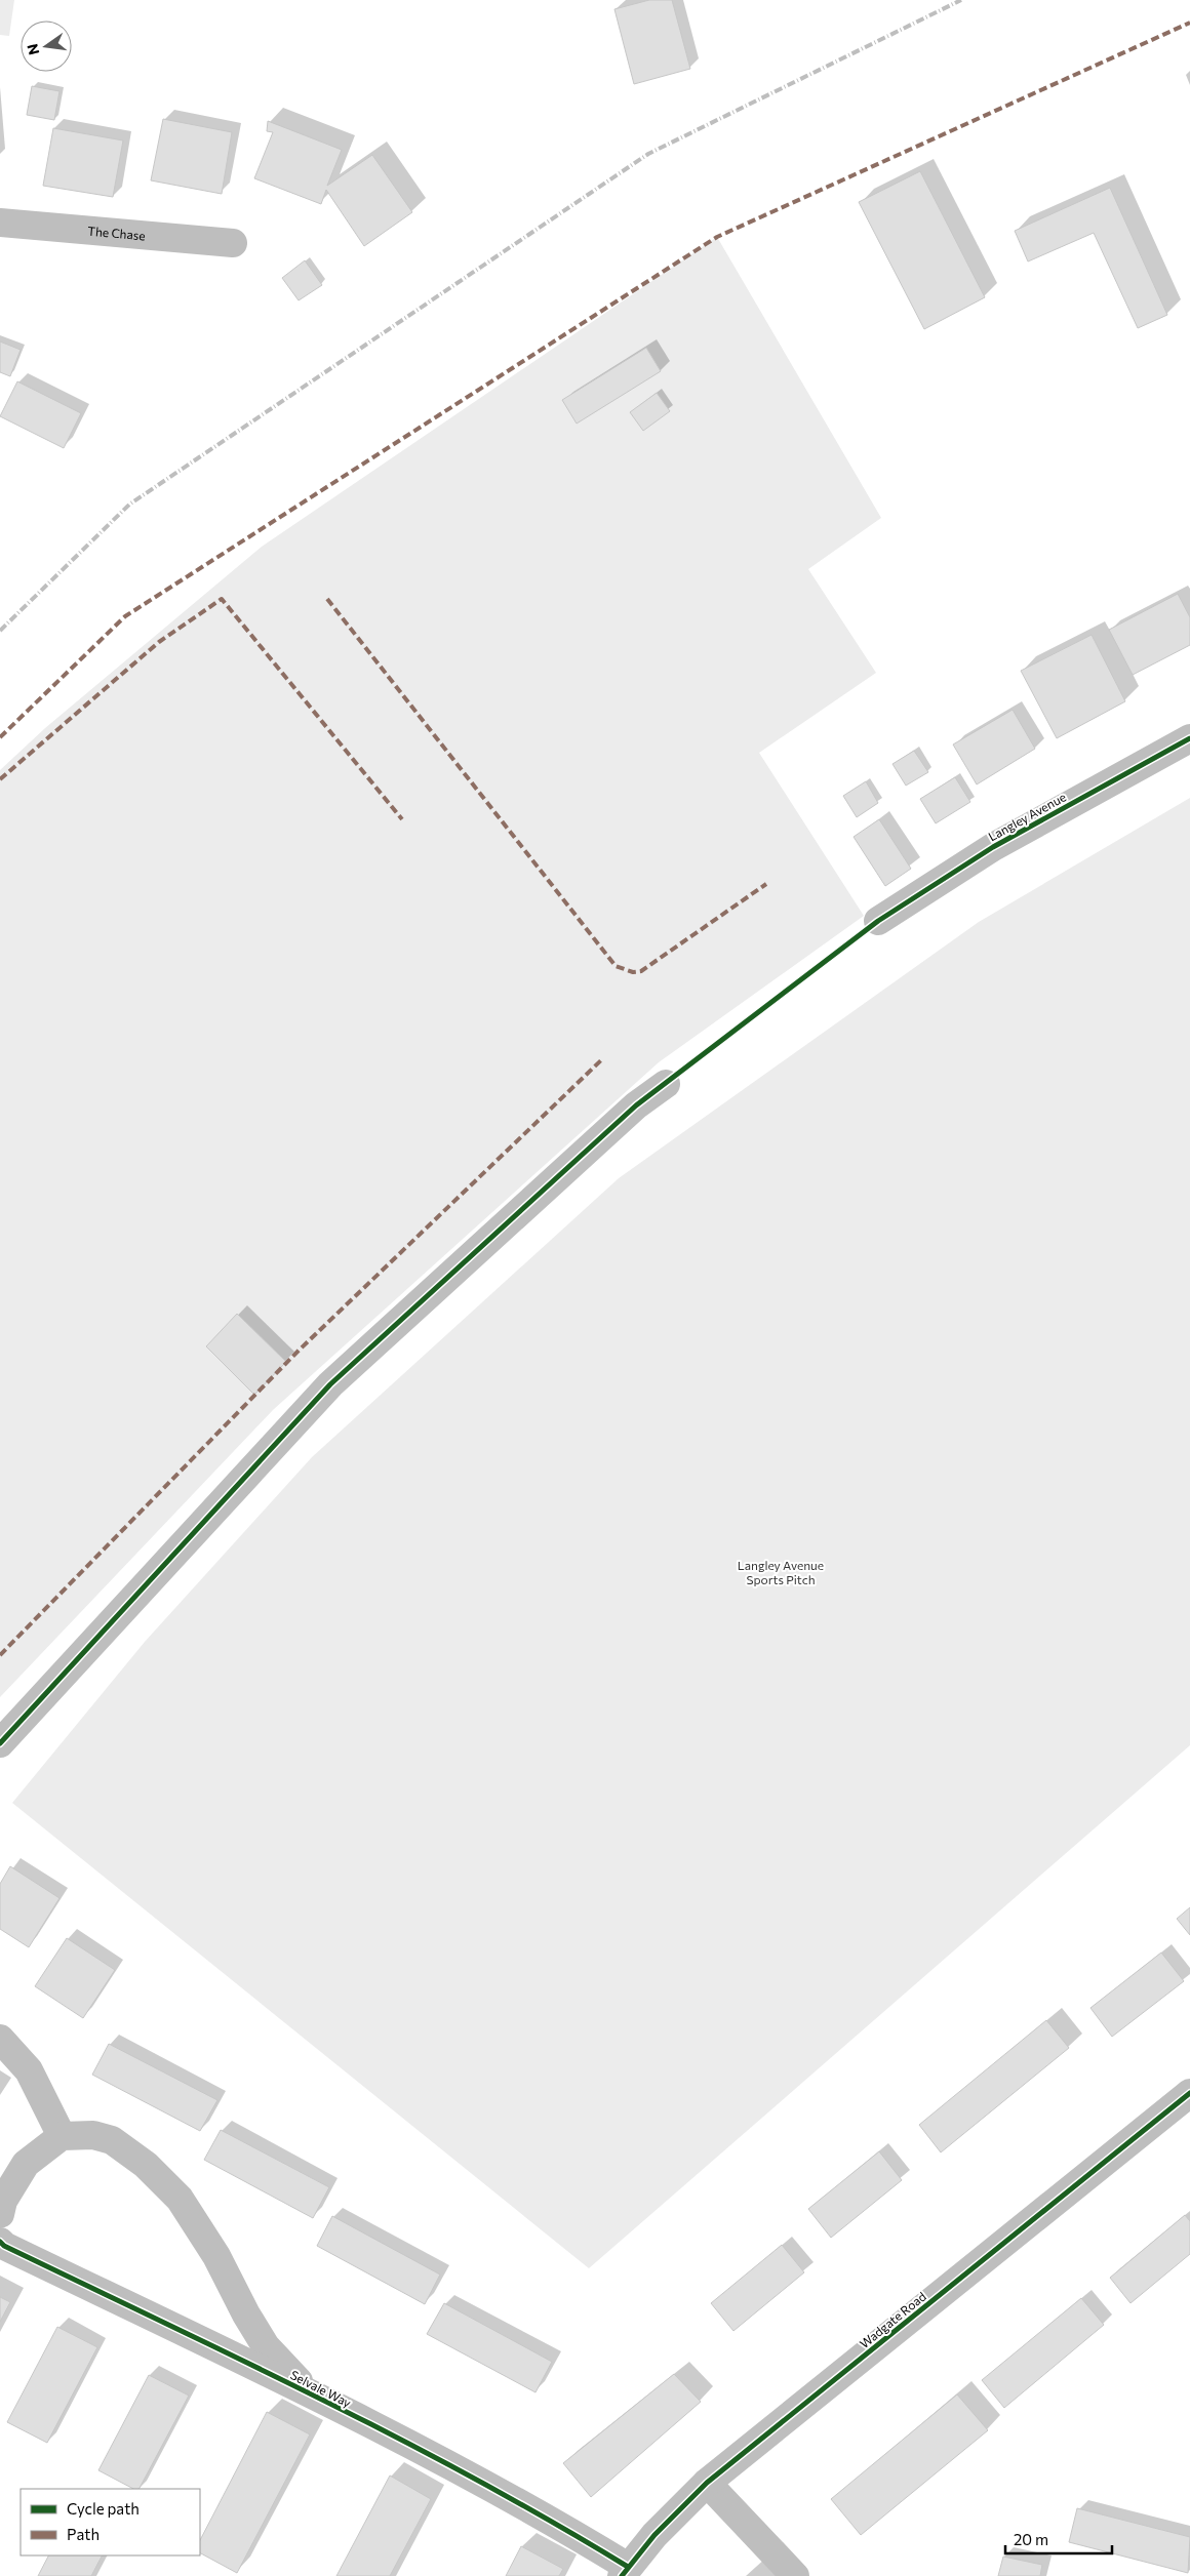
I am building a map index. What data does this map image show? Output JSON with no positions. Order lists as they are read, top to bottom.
{
  "streets": {
    "street": [
      "The Chase",
      "Langley Avenue",
      "Wadgate Road",
      "Selvale Way"
    ]
  },
  "crossings": [
    ["Wadgate Road", "Selvale Way"]
  ],
  "parks": ["Langley Avenue Sports Pitch"],
  "legend": ["Cycle path", "Path"],
  "scale_bar": "20 m",
  "north": "left"
}
